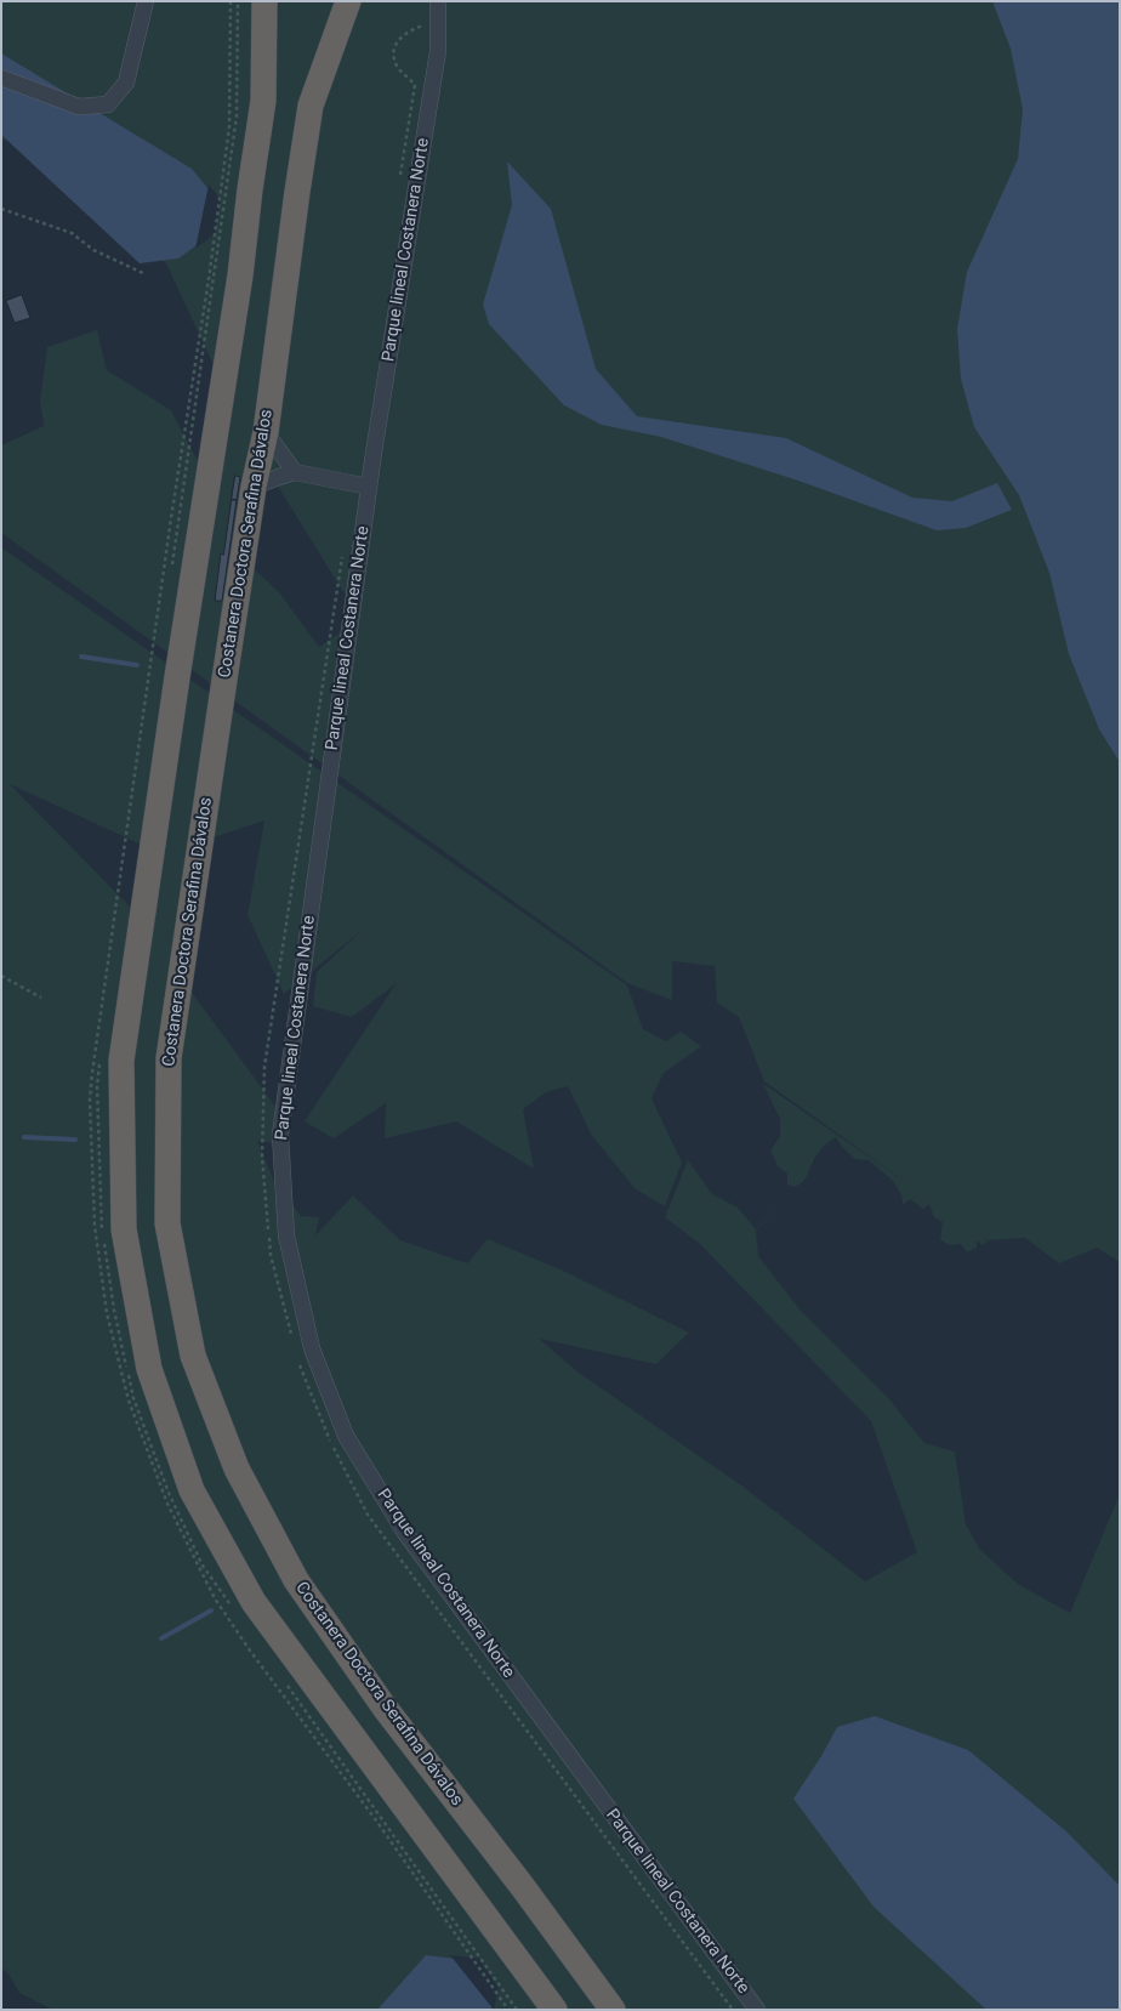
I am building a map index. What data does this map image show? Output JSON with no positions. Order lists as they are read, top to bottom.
{
  "streets": {
    "highway": ["Costanera Doctora Serafina Dávalos"],
    "street": ["Parque lineal Costanera Norte"]
  }
}
